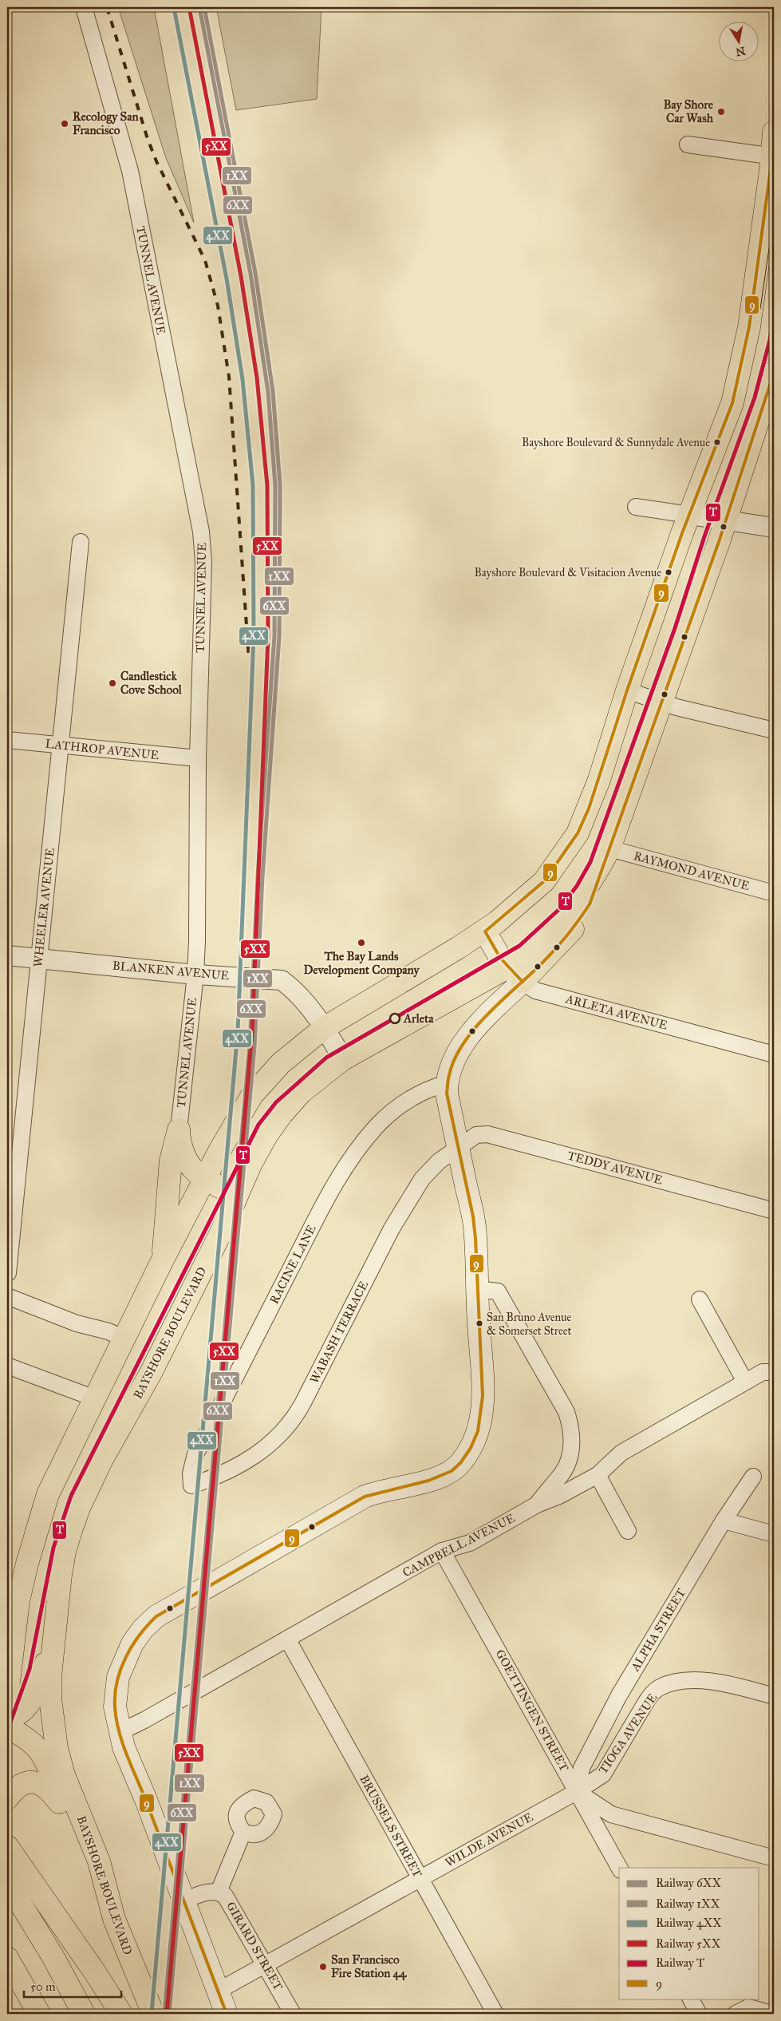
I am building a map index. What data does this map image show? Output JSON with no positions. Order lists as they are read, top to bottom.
{
  "streets": {
    "main road": ["ARLETA AVENUE", "BAYSHORE BOULEVARD"],
    "street": [
      "TUNNEL AVENUE",
      "LATHROP AVENUE",
      "RAYMOND AVENUE",
      "WHEELER AVENUE",
      "BLANKEN AVENUE",
      "TEDDY AVENUE",
      "RACINE LANE",
      "WABASH TERRACE",
      "CAMPBELL AVENUE",
      "ALPHA STREET",
      "GOETTINGEN STREET",
      "TIOGA AVENUE",
      "BRUSSELS STREET",
      "WILDE AVENUE",
      "GIRARD STREET"
    ]
  },
  "crossings": [
    ["TUNNEL AVENUE", "LATHROP AVENUE"],
    ["TUNNEL AVENUE", "BLANKEN AVENUE"],
    ["LATHROP AVENUE", "WHEELER AVENUE"],
    ["RAYMOND AVENUE", "BAYSHORE BOULEVARD"],
    ["WHEELER AVENUE", "BLANKEN AVENUE"],
    ["BLANKEN AVENUE", "BAYSHORE BOULEVARD"],
    ["ARLETA AVENUE", "BAYSHORE BOULEVARD"],
    ["TEDDY AVENUE", "WABASH TERRACE"],
    ["RACINE LANE", "WABASH TERRACE"],
    ["CAMPBELL AVENUE", "GOETTINGEN STREET"],
    ["CAMPBELL AVENUE", "BRUSSELS STREET"],
    ["ALPHA STREET", "GOETTINGEN STREET"],
    ["ALPHA STREET", "TIOGA AVENUE"],
    ["ALPHA STREET", "WILDE AVENUE"],
    ["GOETTINGEN STREET", "TIOGA AVENUE"],
    ["GOETTINGEN STREET", "WILDE AVENUE"],
    ["TIOGA AVENUE", "WILDE AVENUE"],
    ["BRUSSELS STREET", "WILDE AVENUE"],
    ["WILDE AVENUE", "GIRARD STREET"]
  ],
  "places": [
    "Bay Shore Car Wash",
    "Recology San Francisco",
    "Bayshore Boulevard & Sunnydale Avenue",
    "Bayshore Boulevard & Visitacion Avenue",
    "Candlestick Cove School",
    "The Bay Lands Development Company",
    "Arleta",
    "San Bruno Avenue & Somerset Street",
    "San Francisco Fire Station 44"
  ],
  "lines": [
    "rail line 6XX",
    "rail line 1XX",
    "rail line 5XX",
    "rail line 4XX",
    "transit line 9",
    "rail line T"
  ],
  "legend": [
    "Railway 6XX",
    "Railway 1XX",
    "Railway 4XX",
    "Railway 5XX",
    "Railway T",
    "9"
  ],
  "scale_bar": "50 m",
  "north": "bottom"
}
